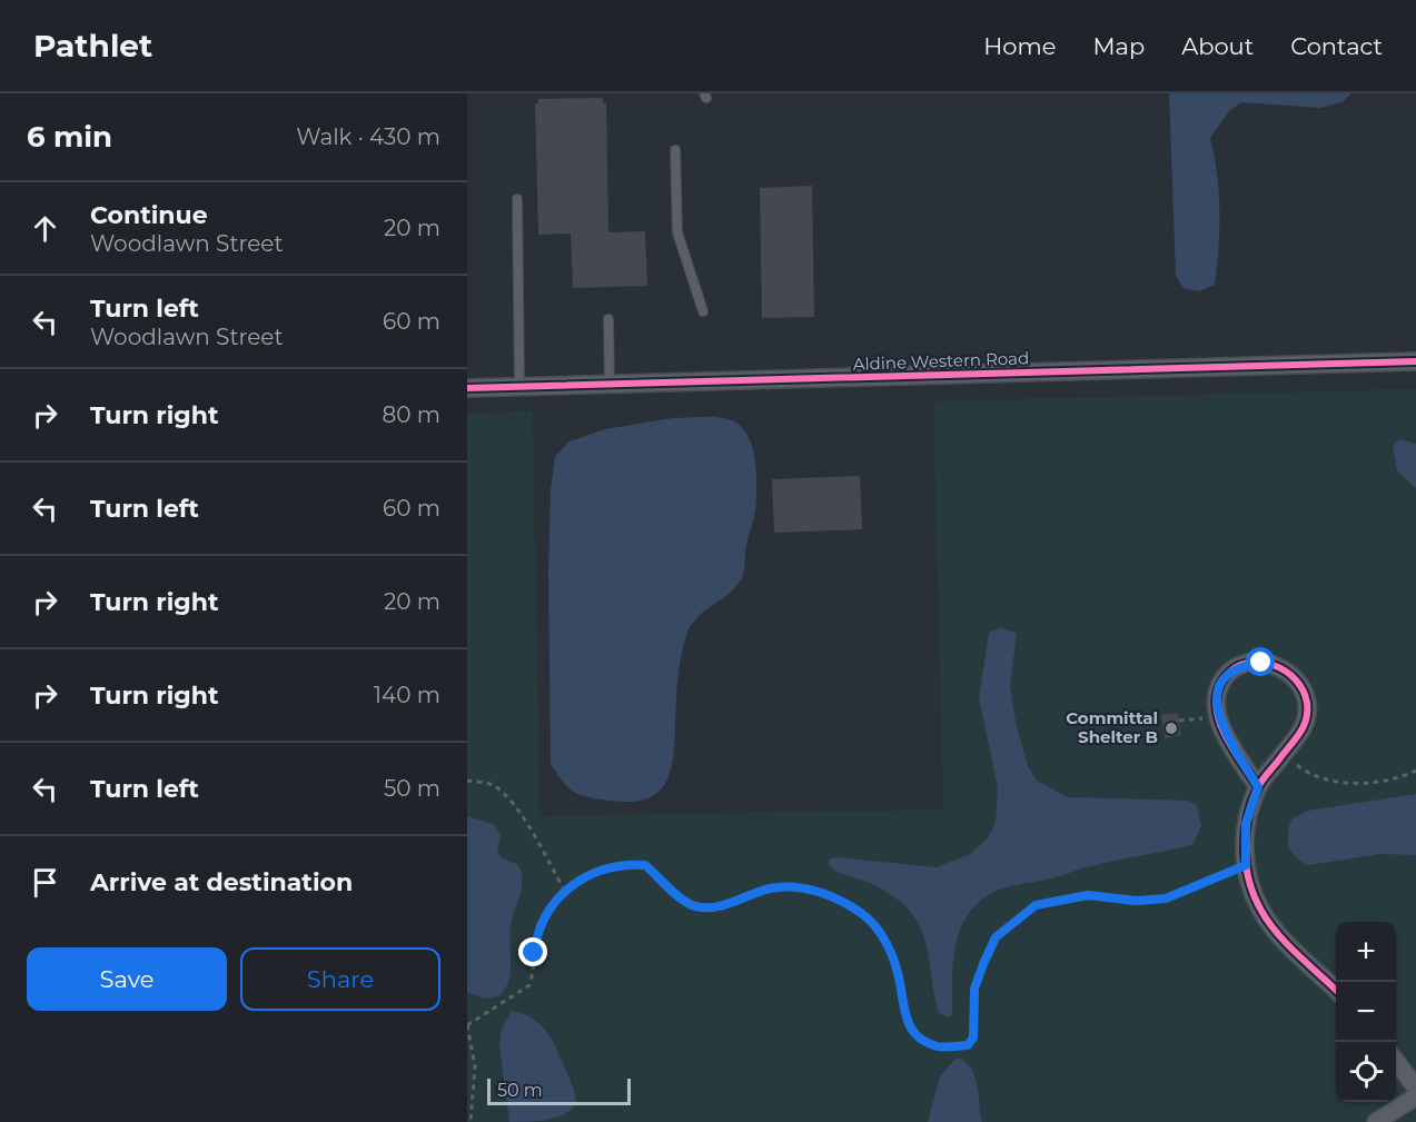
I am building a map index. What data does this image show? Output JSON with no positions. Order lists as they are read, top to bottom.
{
  "streets": {
    "street": ["Aldine Western Road"]
  },
  "places": ["Committal Shelter B"],
  "scale_bar": "50 m",
  "page": {
    "header": "Pathlet",
    "nav": [
      "Home",
      "Map",
      "About",
      "Contact"
    ],
    "heading": ["6 min", "Walk · 430 m"],
    "list": [
      ["Continue", "Woodlawn Street", "20 m"],
      ["Turn left", "Woodlawn Street", "60 m"],
      ["Turn right", "80 m"],
      ["Turn left", "60 m"],
      ["Turn right", "20 m"],
      ["Turn right", "140 m"],
      ["Turn left", "50 m"],
      "Arrive at destination"
    ],
    "map_buttons": ["+", "−"],
    "buttons": ["Save", "Share"],
    "scale": "50 m"
  }
}
